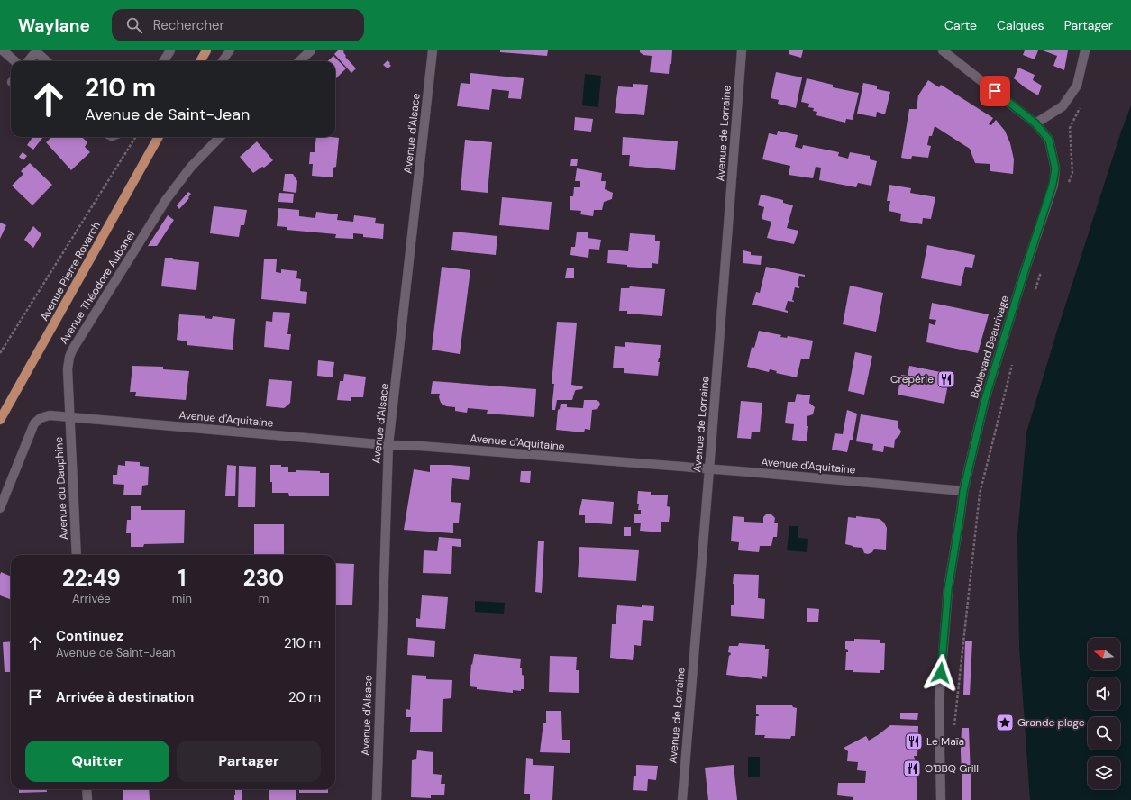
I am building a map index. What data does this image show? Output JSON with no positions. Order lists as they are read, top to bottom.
{
  "streets": {
    "main road": ["Avenue Pierre Rovarch"],
    "street": [
      "Avenue d'Alsace",
      "Avenue de Lorraine",
      "Avenue Théodore Aubanel",
      "Boulevard Beaurivage",
      "Avenue d'Aquitaine",
      "Avenue du Dauphine"
    ]
  },
  "crossings": [
    ["Avenue d'Alsace", "Avenue d'Aquitaine"],
    ["Avenue de Lorraine", "Avenue d'Aquitaine"],
    ["Avenue Théodore Aubanel", "Avenue d'Aquitaine"],
    ["Avenue Théodore Aubanel", "Avenue du Dauphine"],
    ["Boulevard Beaurivage", "Avenue d'Aquitaine"],
    ["Avenue d'Aquitaine", "Avenue du Dauphine"]
  ],
  "places": {
    "restaurant": ["Crepérie", "Le Maïa", "O'BBQ Grill"],
    "place": ["Grande plage"]
  },
  "north": "left",
  "page": {
    "header": "Waylane",
    "search": "Rechercher",
    "nav": ["Carte", "Calques", "Partager"],
    "turn": ["210 m", "Avenue de Saint-Jean"],
    "eta": [
      "22:49",
      "Arrivée",
      "1",
      "min",
      "230",
      "m"
    ],
    "list": [
      {
        "name": "Continuez",
        "note": "Avenue de Saint-Jean",
        "value": "210 m"
      },
      {
        "name": "Arrivée à destination",
        "value": "20 m"
      }
    ],
    "buttons": ["Quitter", "Partager"]
  }
}
